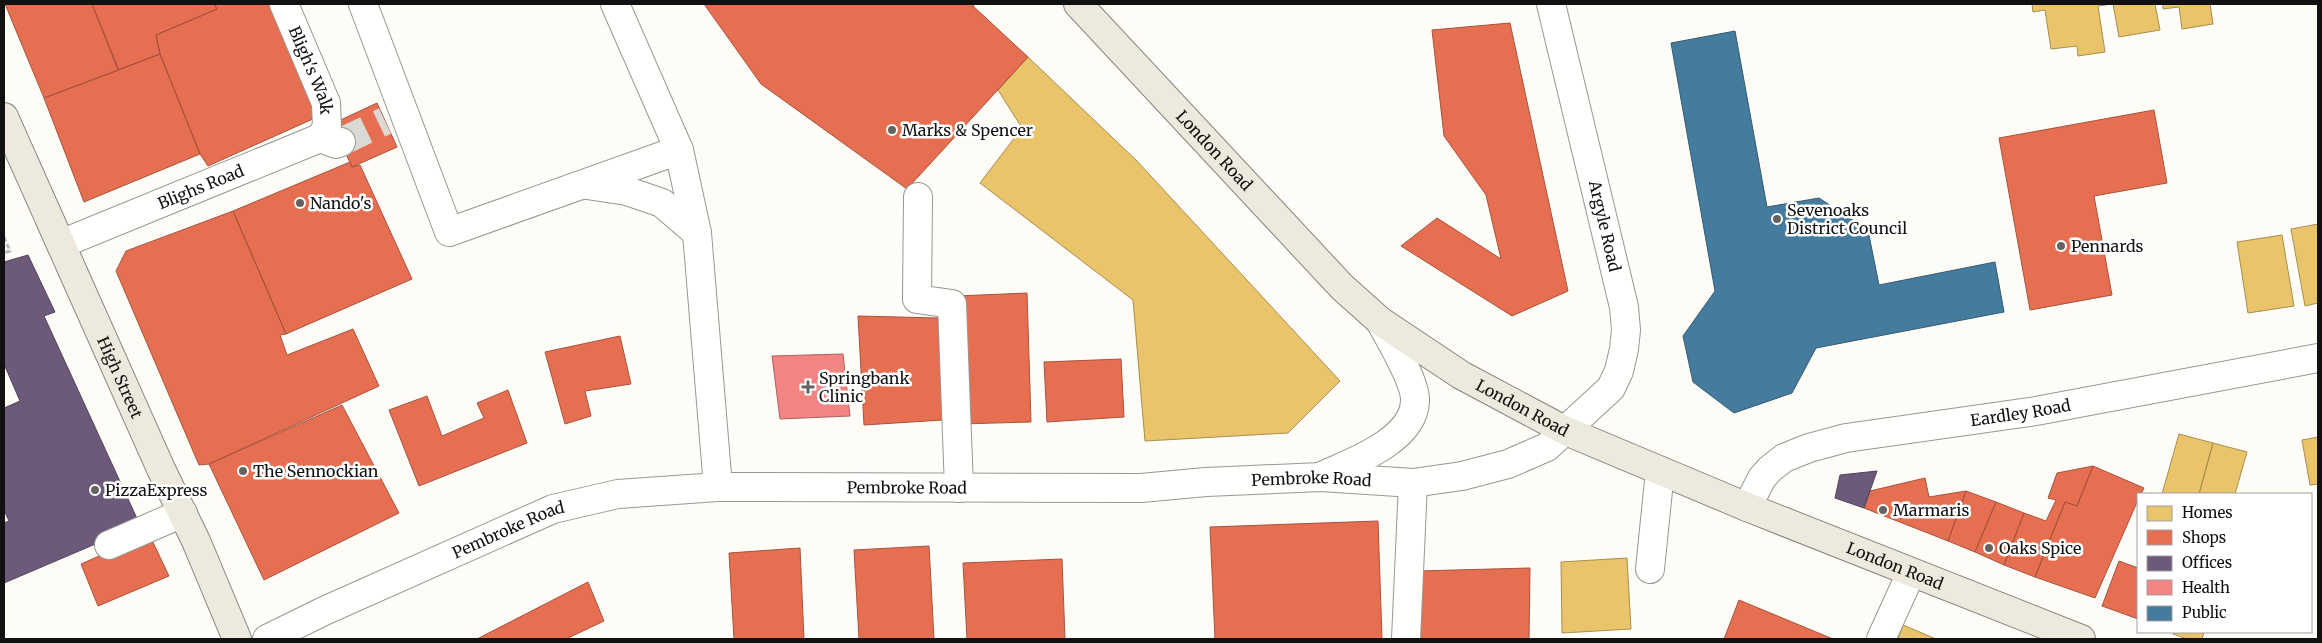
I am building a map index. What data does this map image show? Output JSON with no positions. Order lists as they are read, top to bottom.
{
  "streets": {
    "main road": ["London Road", "High Street"],
    "street": [
      "Bligh's Walk",
      "Blighs Road",
      "Argyle Road",
      "Eardley Road",
      "Pembroke Road"
    ]
  },
  "crossings": [
    ["Bligh's Walk", "Blighs Road"],
    ["London Road", "Argyle Road"],
    ["London Road", "Eardley Road"],
    ["London Road", "Pembroke Road"],
    ["Blighs Road", "High Street"],
    ["Argyle Road", "Pembroke Road"]
  ],
  "places": {
    "other": [
      "Marks & Spencer",
      "Nando's",
      "Sevenoaks District Council",
      "Pennards",
      "The Sennockian",
      "PizzaExpress",
      "Marmaris",
      "Oaks Spice"
    ],
    "health": ["Springbank Clinic"]
  },
  "legend": [
    "Homes",
    "Shops",
    "Offices",
    "Health",
    "Public"
  ]
}
